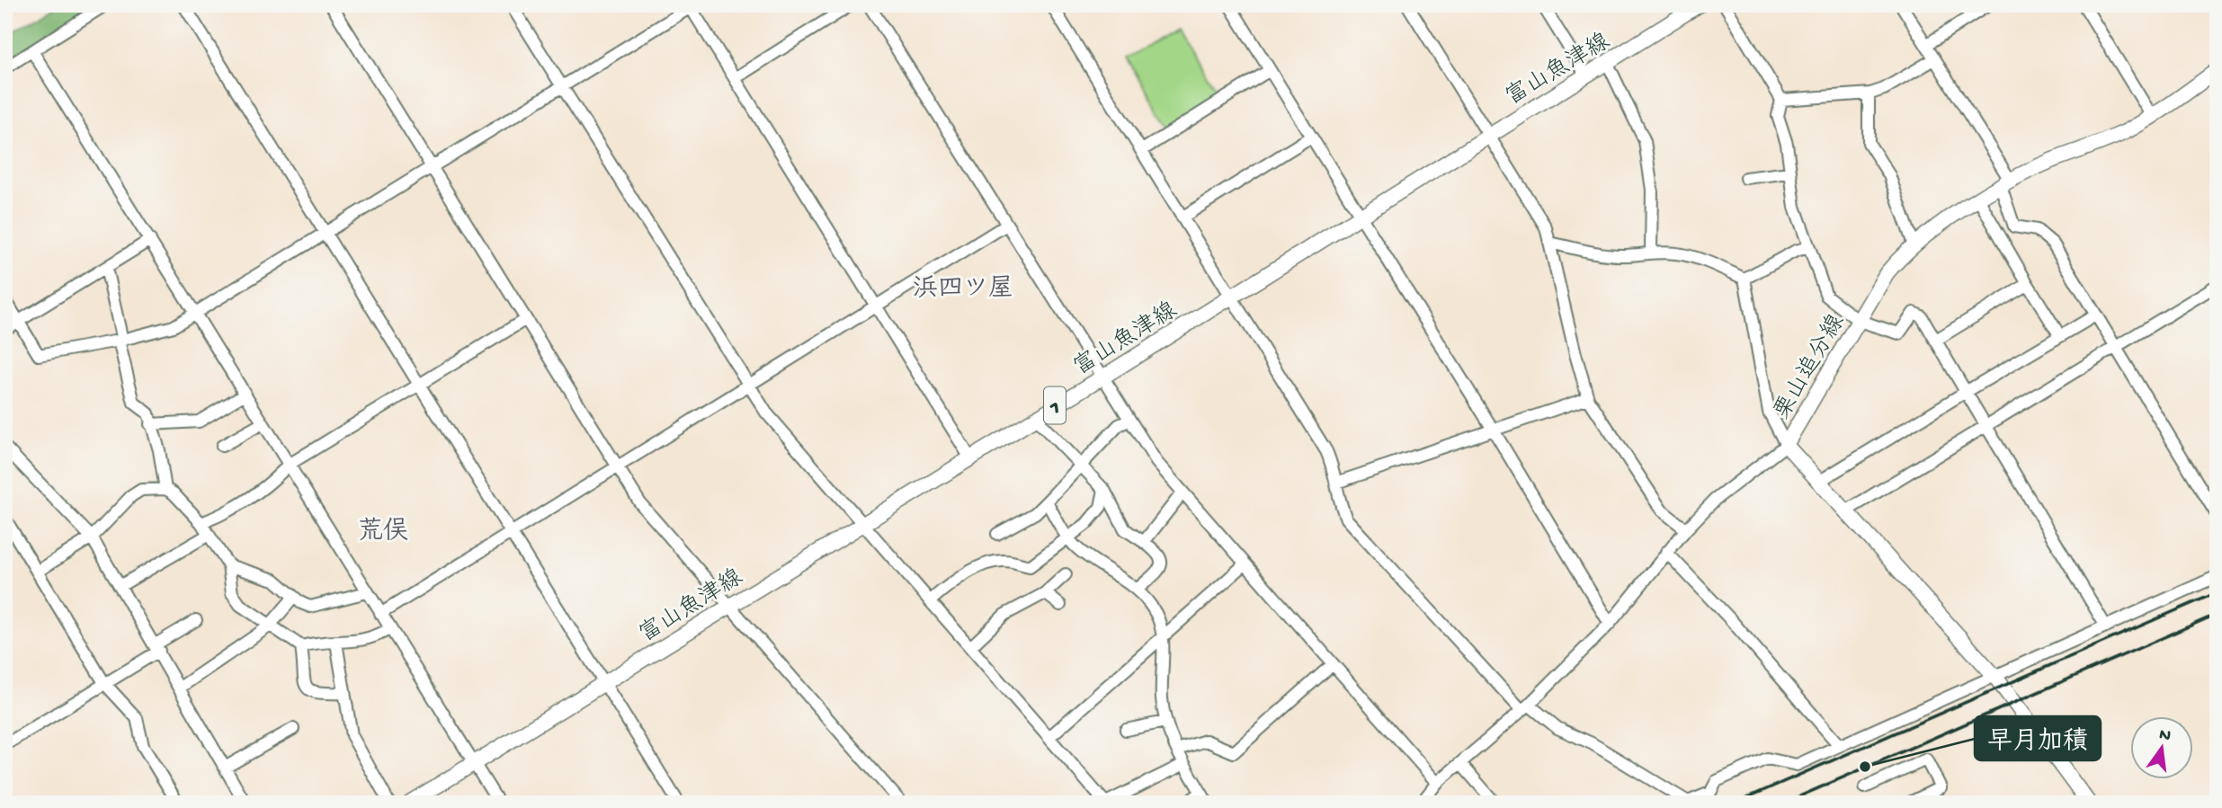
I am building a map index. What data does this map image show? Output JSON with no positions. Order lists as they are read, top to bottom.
{
  "streets": {
    "main road": ["富山魚津線", "栗山追分線", "1"]
  },
  "districts": ["浜四ツ屋", "荒俣"],
  "places": ["早月加積"],
  "north": "top"
}
